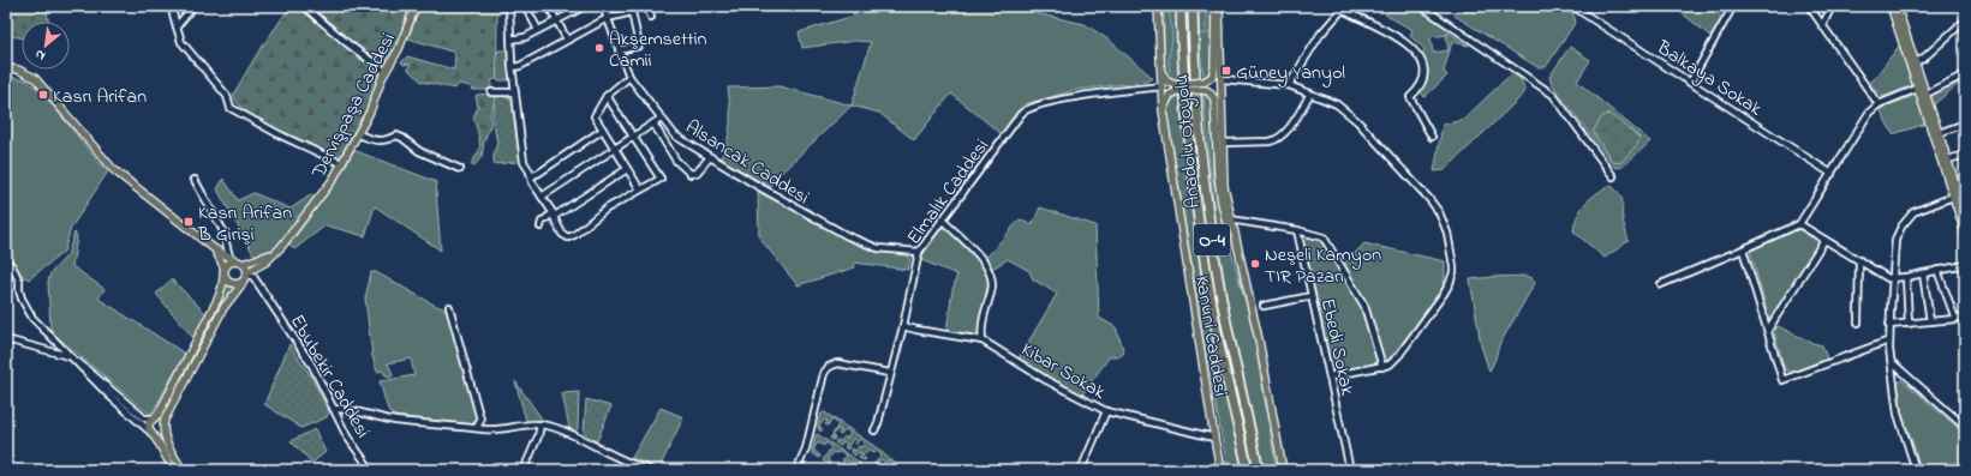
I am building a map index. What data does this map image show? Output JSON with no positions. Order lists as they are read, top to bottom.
{
  "streets": {
    "highway": ["Anadolu Otoyolu", "O-4"],
    "main road": ["Dervişpaşa Caddesi", "Kanuni Caddesi"],
    "street": [
      "Balkaya Sokak",
      "Alsancak Caddesi",
      "Elmalık Caddesi",
      "Ebedi Sokak",
      "Kibar Sokak",
      "Ebubekir Caddesi"
    ]
  },
  "crossings": [
    ["Dervişpaşa Caddesi", "Ebubekir Caddesi"],
    ["Alsancak Caddesi", "Elmalık Caddesi"],
    ["Elmalık Caddesi", "Kanuni Caddesi"],
    ["Elmalık Caddesi", "Kibar Sokak"],
    ["Kanuni Caddesi", "Kibar Sokak"]
  ],
  "places": {
    "other": ["Akşemsettin Camii", "Neşeli Kamyon TIR Pazarı"],
    "transit": ["Güney Yanyol", "Kasrı Arifan", "Kasrı Arifan B Girişi"]
  },
  "north": "bottom left"
}
